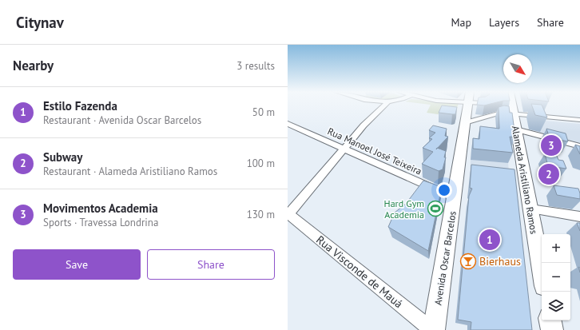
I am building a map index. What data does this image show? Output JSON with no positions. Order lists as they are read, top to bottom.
{
  "streets": {
    "main road": ["Alameda Aristiliano Ramos", "Avenida Oscar Barcelos"],
    "street": ["Rua Manoel José Teixeira", "Rua Visconde de Mauá"]
  },
  "crossings": [
    ["Rua Manoel José Teixeira", "Avenida Oscar Barcelos"],
    ["Avenida Oscar Barcelos", "Rua Visconde de Mauá"]
  ],
  "places": {
    "sports": ["Hard Gym Academia"],
    "bar": ["Bierhaus"]
  },
  "north": "bottom right",
  "page": {
    "header": "Citynav",
    "nav": ["Map", "Layers", "Share"],
    "heading": ["Nearby", "3 results"],
    "list": [
      {
        "mark": "1",
        "name": "Estilo Fazenda",
        "note": "Restaurant · Avenida Oscar Barcelos",
        "value": "50 m"
      },
      {
        "mark": "2",
        "name": "Subway",
        "note": "Restaurant · Alameda Aristiliano Ramos",
        "value": "100 m"
      },
      {
        "mark": "3",
        "name": "Movimentos Academia",
        "note": "Sports · Travessa Londrina",
        "value": "130 m"
      }
    ],
    "pins": ["3", "2", "1"],
    "map_buttons": ["+", "−"],
    "buttons": ["Save", "Share"]
  }
}
